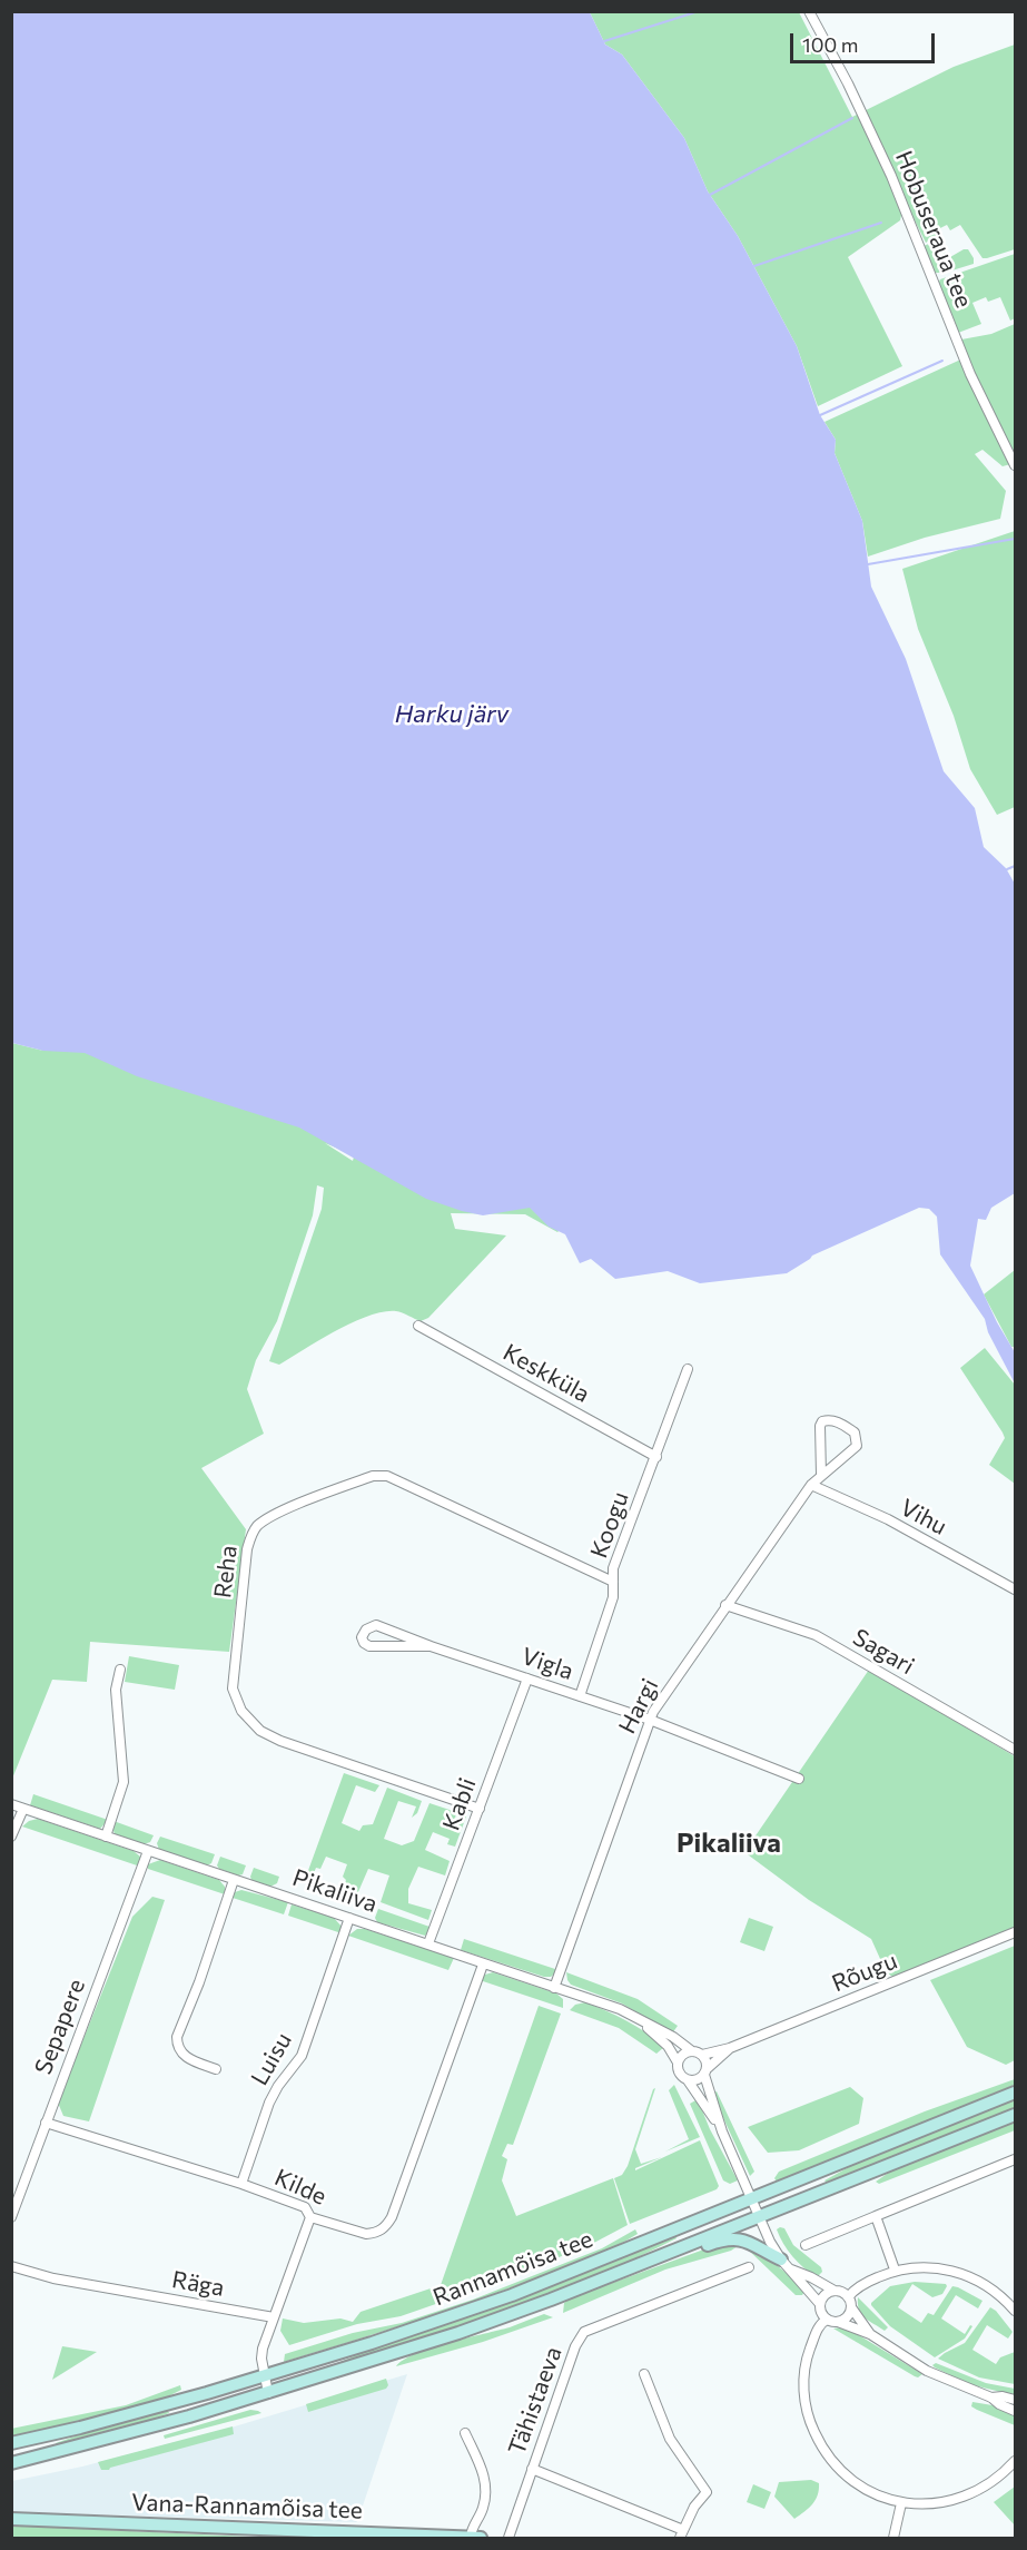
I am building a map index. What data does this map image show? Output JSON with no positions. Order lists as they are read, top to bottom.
{
  "streets": {
    "main road": ["Rannamõisa tee", "Vana-Rannamõisa tee"],
    "street": [
      "Hobuseraua tee",
      "Keskküla",
      "Vihu",
      "Koogu",
      "Reha",
      "Sagari",
      "Vigla",
      "Hargi",
      "Kabli",
      "Pikaliiva",
      "Rõugu",
      "Sepapere",
      "Luisu",
      "Kilde",
      "Räga",
      "Tähistaeva"
    ]
  },
  "crossings": [
    ["Keskküla", "Koogu"],
    ["Vihu", "Hargi"],
    ["Koogu", "Reha"],
    ["Koogu", "Vigla"],
    ["Reha", "Kabli"],
    ["Sagari", "Hargi"],
    ["Vigla", "Hargi"],
    ["Vigla", "Kabli"],
    ["Hargi", "Pikaliiva"],
    ["Kabli", "Pikaliiva"],
    ["Pikaliiva", "Rõugu"],
    ["Pikaliiva", "Sepapere"],
    ["Pikaliiva", "Luisu"],
    ["Pikaliiva", "Kilde"],
    ["Pikaliiva", "Rannamõisa tee"],
    ["Sepapere", "Kilde"],
    ["Luisu", "Kilde"]
  ],
  "districts": ["Pikaliiva"],
  "water": ["Harku järv"],
  "scale_bar": "100 m"
}
